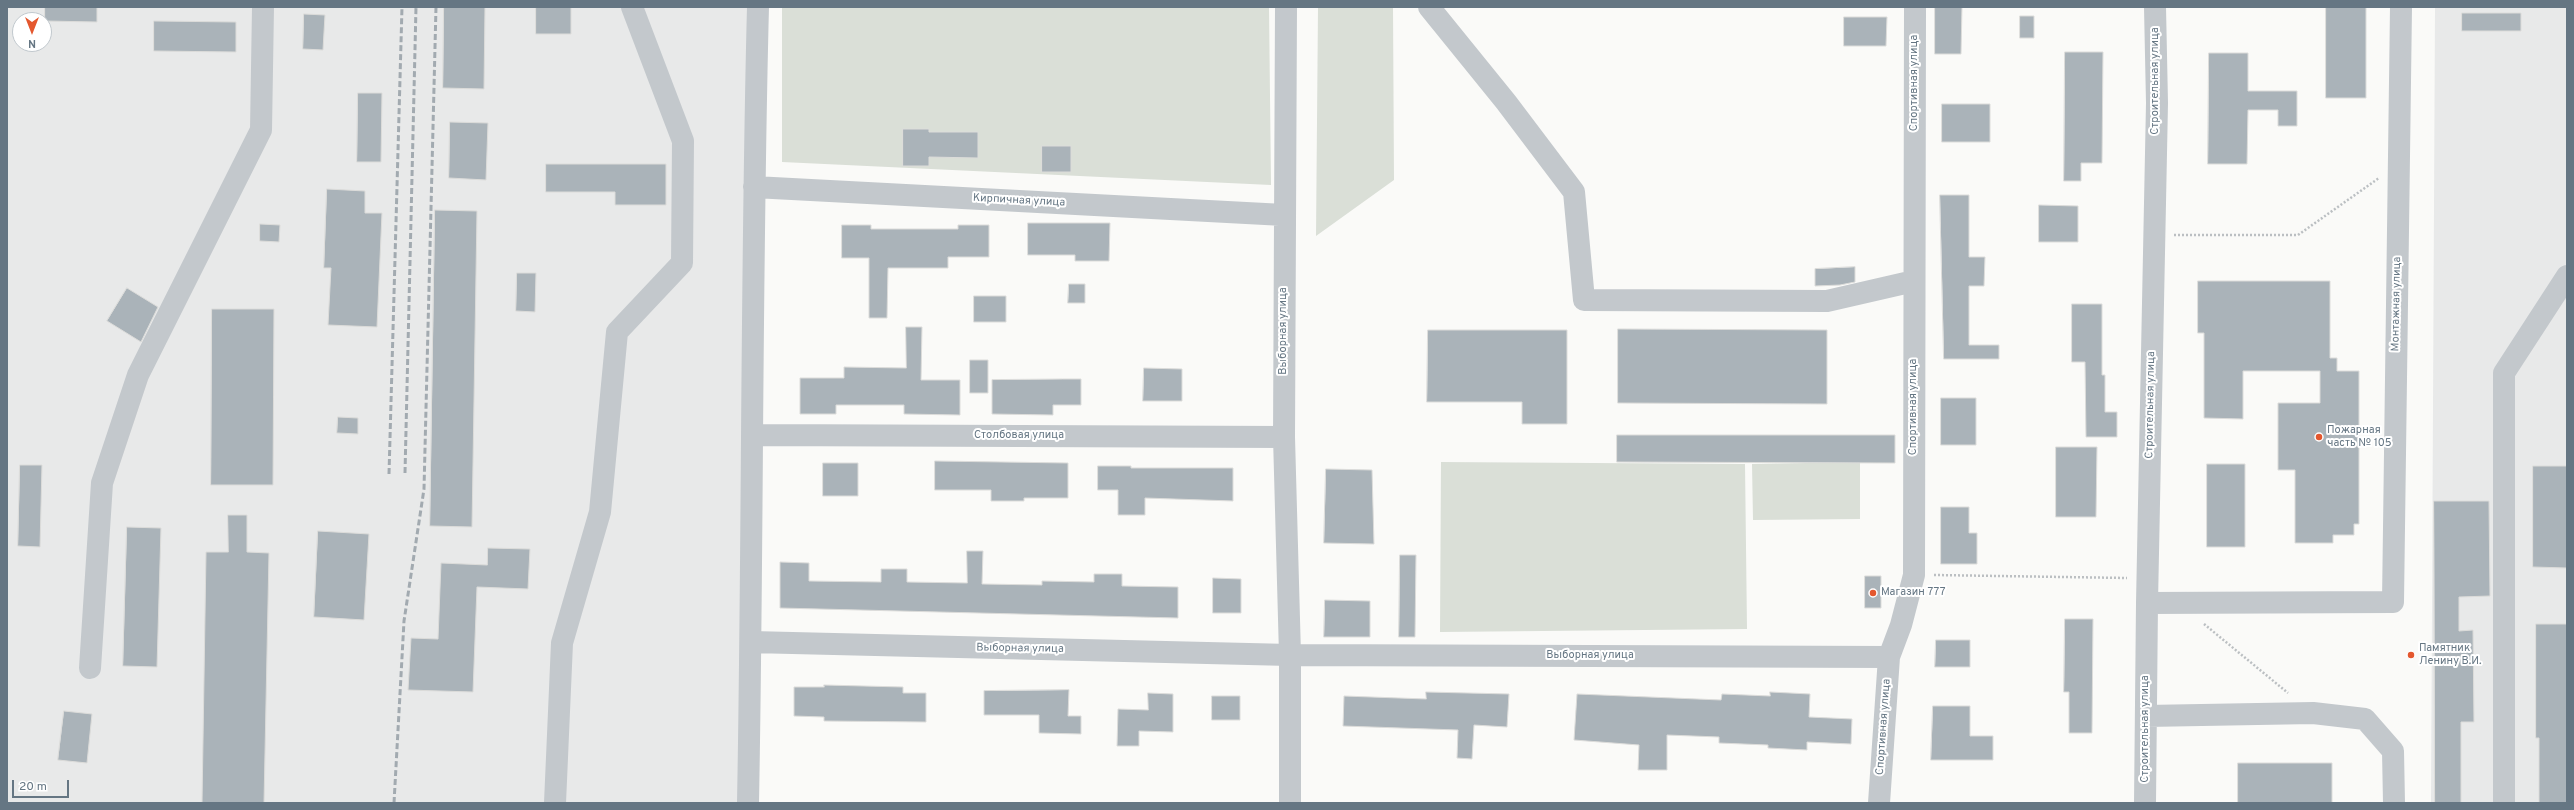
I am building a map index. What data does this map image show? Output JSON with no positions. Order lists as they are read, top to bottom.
{
  "streets": {
    "street": [
      "Строительная улица",
      "Спортивная улица",
      "Кирпичная улица",
      "Монтажная улица",
      "Выборная улица",
      "Столбовая улица"
    ]
  },
  "crossings": [
    ["Строительная улица", "Монтажная улица"],
    ["Спортивная улица", "Выборная улица"],
    ["Кирпичная улица", "Выборная улица"],
    ["Выборная улица", "Столбовая улица"]
  ],
  "places": ["Пожарная часть № 105", "Магазин 777", "Памятник Ленину В.И."],
  "scale_bar": "20 m",
  "north": "bottom"
}
